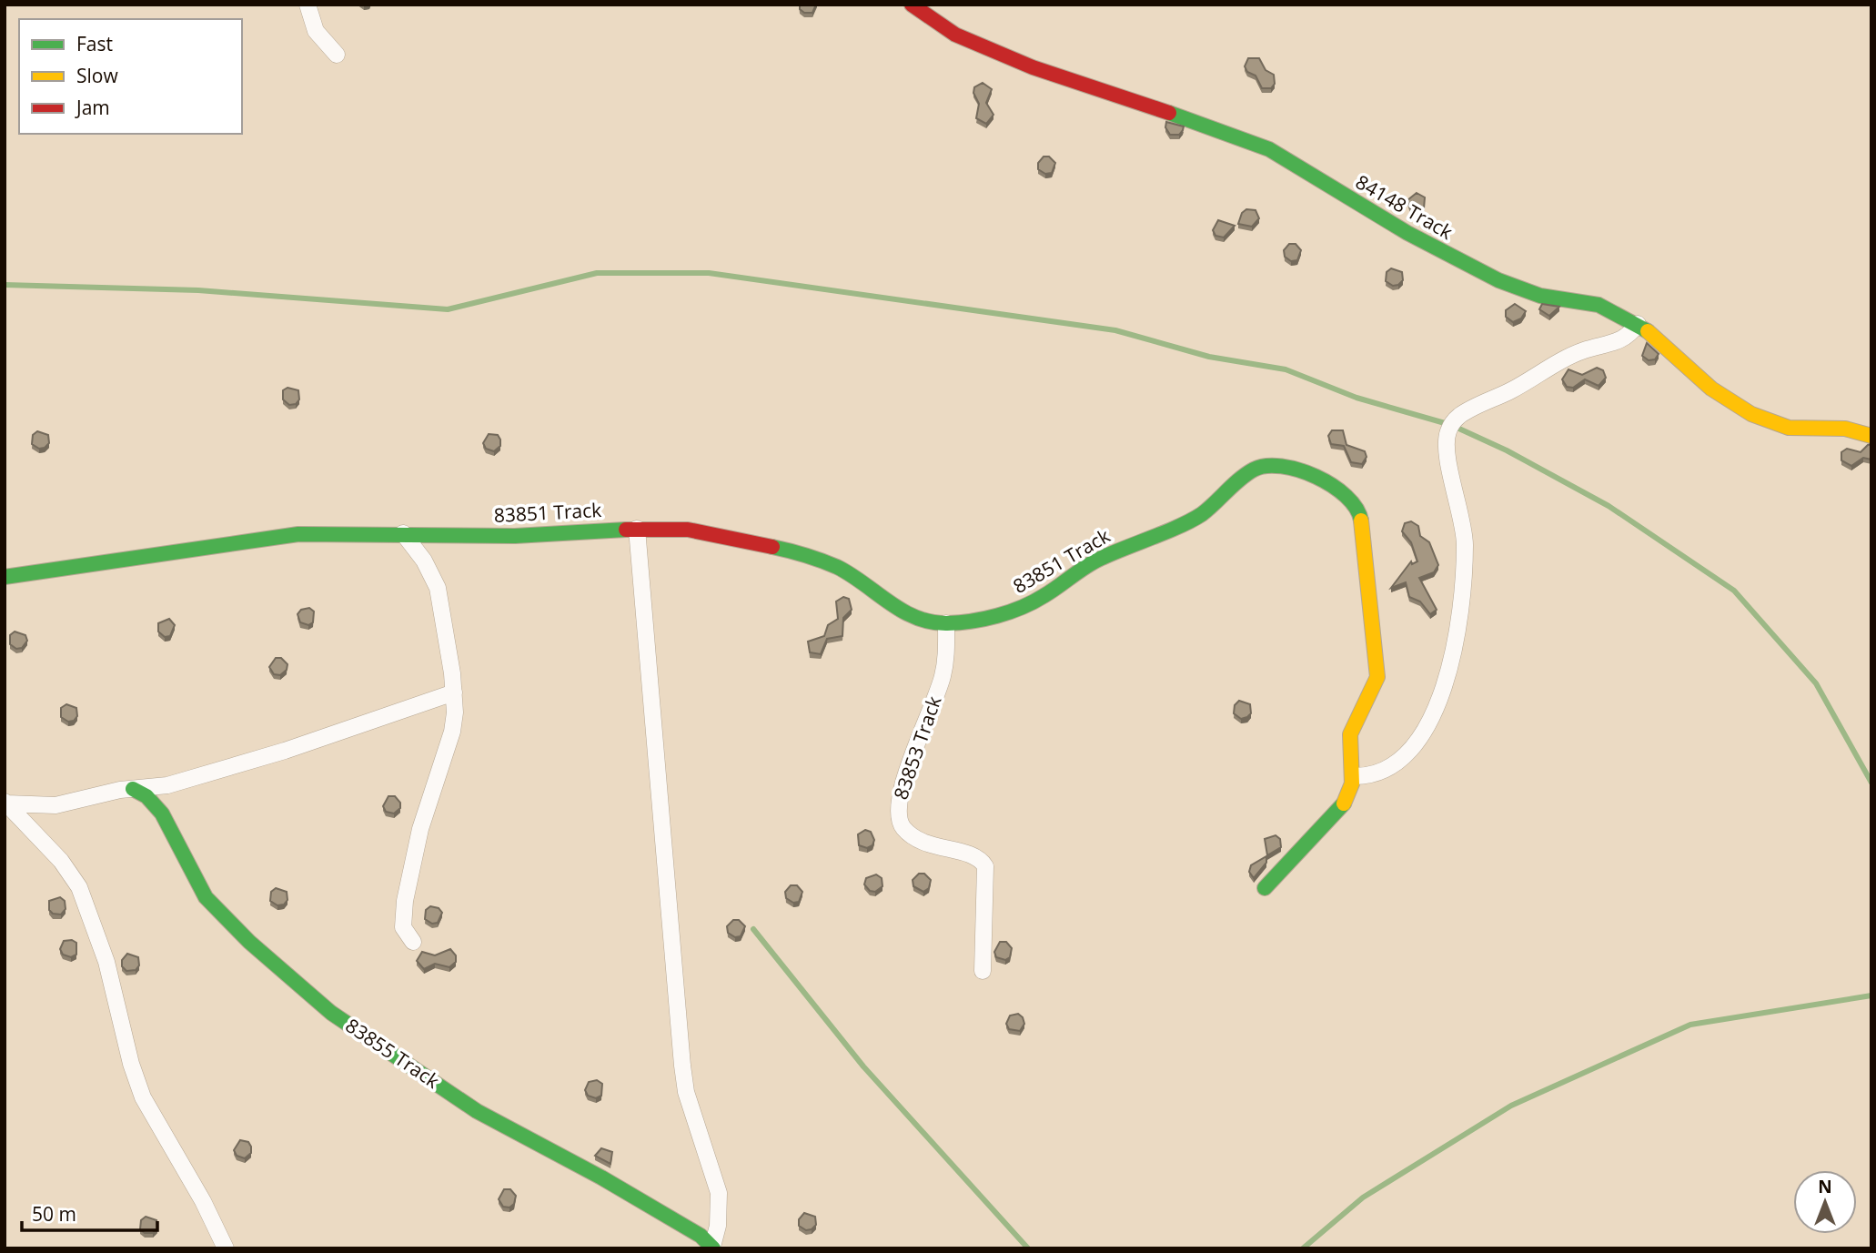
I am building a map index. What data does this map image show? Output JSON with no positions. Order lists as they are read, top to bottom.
{
  "streets": {
    "street": [
      "84148 Track",
      "83851 Track",
      "83853 Track",
      "83855 Track"
    ]
  },
  "crossings": [
    ["83851 Track", "83853 Track"]
  ],
  "legend": ["Fast", "Slow", "Jam"],
  "scale_bar": "50 m",
  "north": "top"
}
